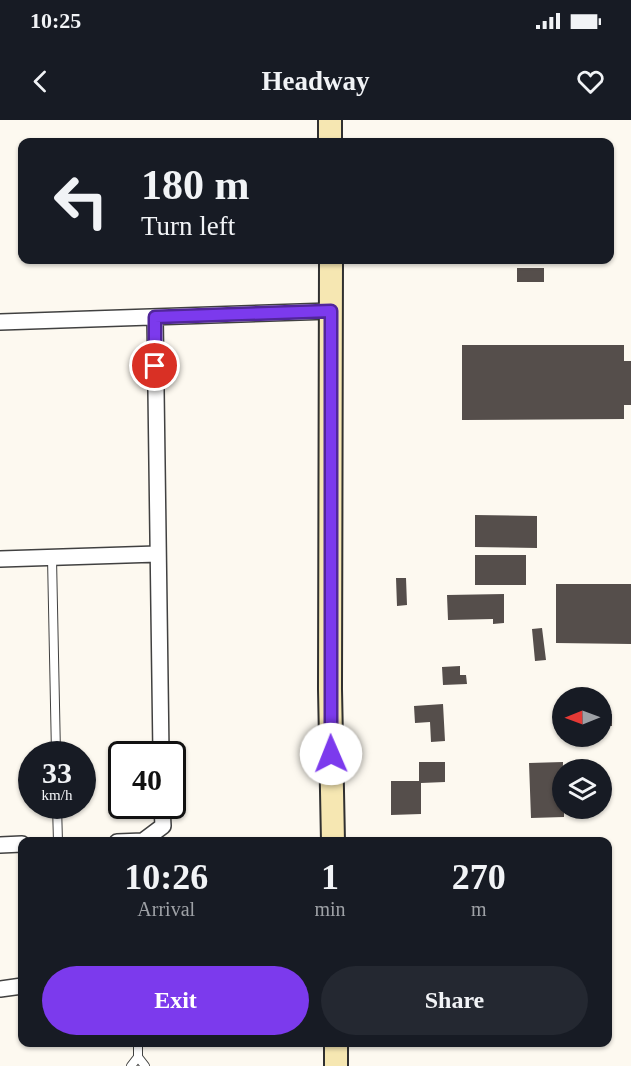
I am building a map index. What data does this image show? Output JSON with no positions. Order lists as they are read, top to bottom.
{
  "north": "left",
  "page": {
    "status": "10:25",
    "header": "Headway",
    "turn": ["180 m", "Turn left"],
    "speed": "33 km/h",
    "limit": "40",
    "eta": [
      "10:26",
      "Arrival",
      "1",
      "min",
      "270",
      "m"
    ],
    "buttons": ["Exit", "Share"]
  }
}
